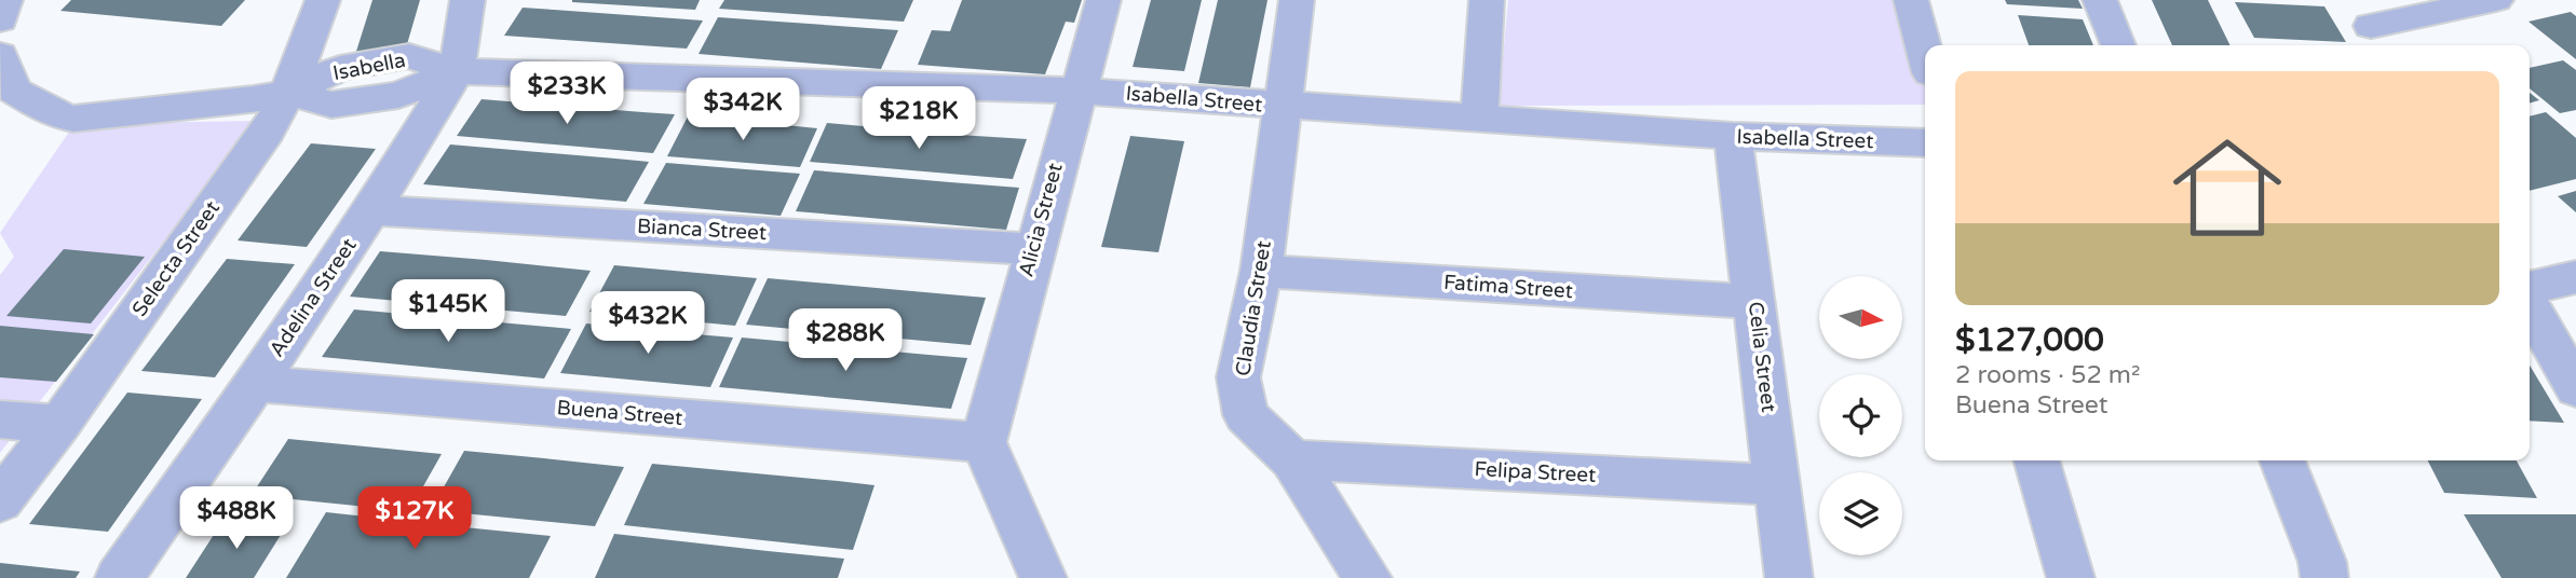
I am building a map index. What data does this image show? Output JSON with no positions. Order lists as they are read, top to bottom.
{
  "streets": {
    "street": [
      "Isabella",
      "Isabella Street",
      "Alicia Street",
      "Bianca Street",
      "Selecta Street",
      "Fatima Street",
      "Adelina Street",
      "Claudia Street",
      "Celia Street",
      "Buena Street",
      "Felipa Street"
    ]
  },
  "crossings": [
    ["Isabella", "Isabella Street"],
    ["Isabella", "Selecta Street"],
    ["Isabella", "Adelina Street"],
    ["Isabella Street", "Alicia Street"],
    ["Isabella Street", "Adelina Street"],
    ["Isabella Street", "Claudia Street"],
    ["Isabella Street", "Celia Street"],
    ["Alicia Street", "Bianca Street"],
    ["Alicia Street", "Buena Street"],
    ["Bianca Street", "Adelina Street"],
    ["Fatima Street", "Claudia Street"],
    ["Fatima Street", "Celia Street"],
    ["Adelina Street", "Buena Street"],
    ["Claudia Street", "Felipa Street"],
    ["Celia Street", "Felipa Street"]
  ],
  "north": "right",
  "page": {
    "list": [
      {
        "name": "$127,000",
        "note": "2 rooms · 52 m² · Buena Street"
      }
    ],
    "price": [
      "$233K",
      "$342K",
      "$218K",
      "$145K",
      "$432K",
      "$288K",
      "$488K",
      "$127K"
    ]
  }
}
